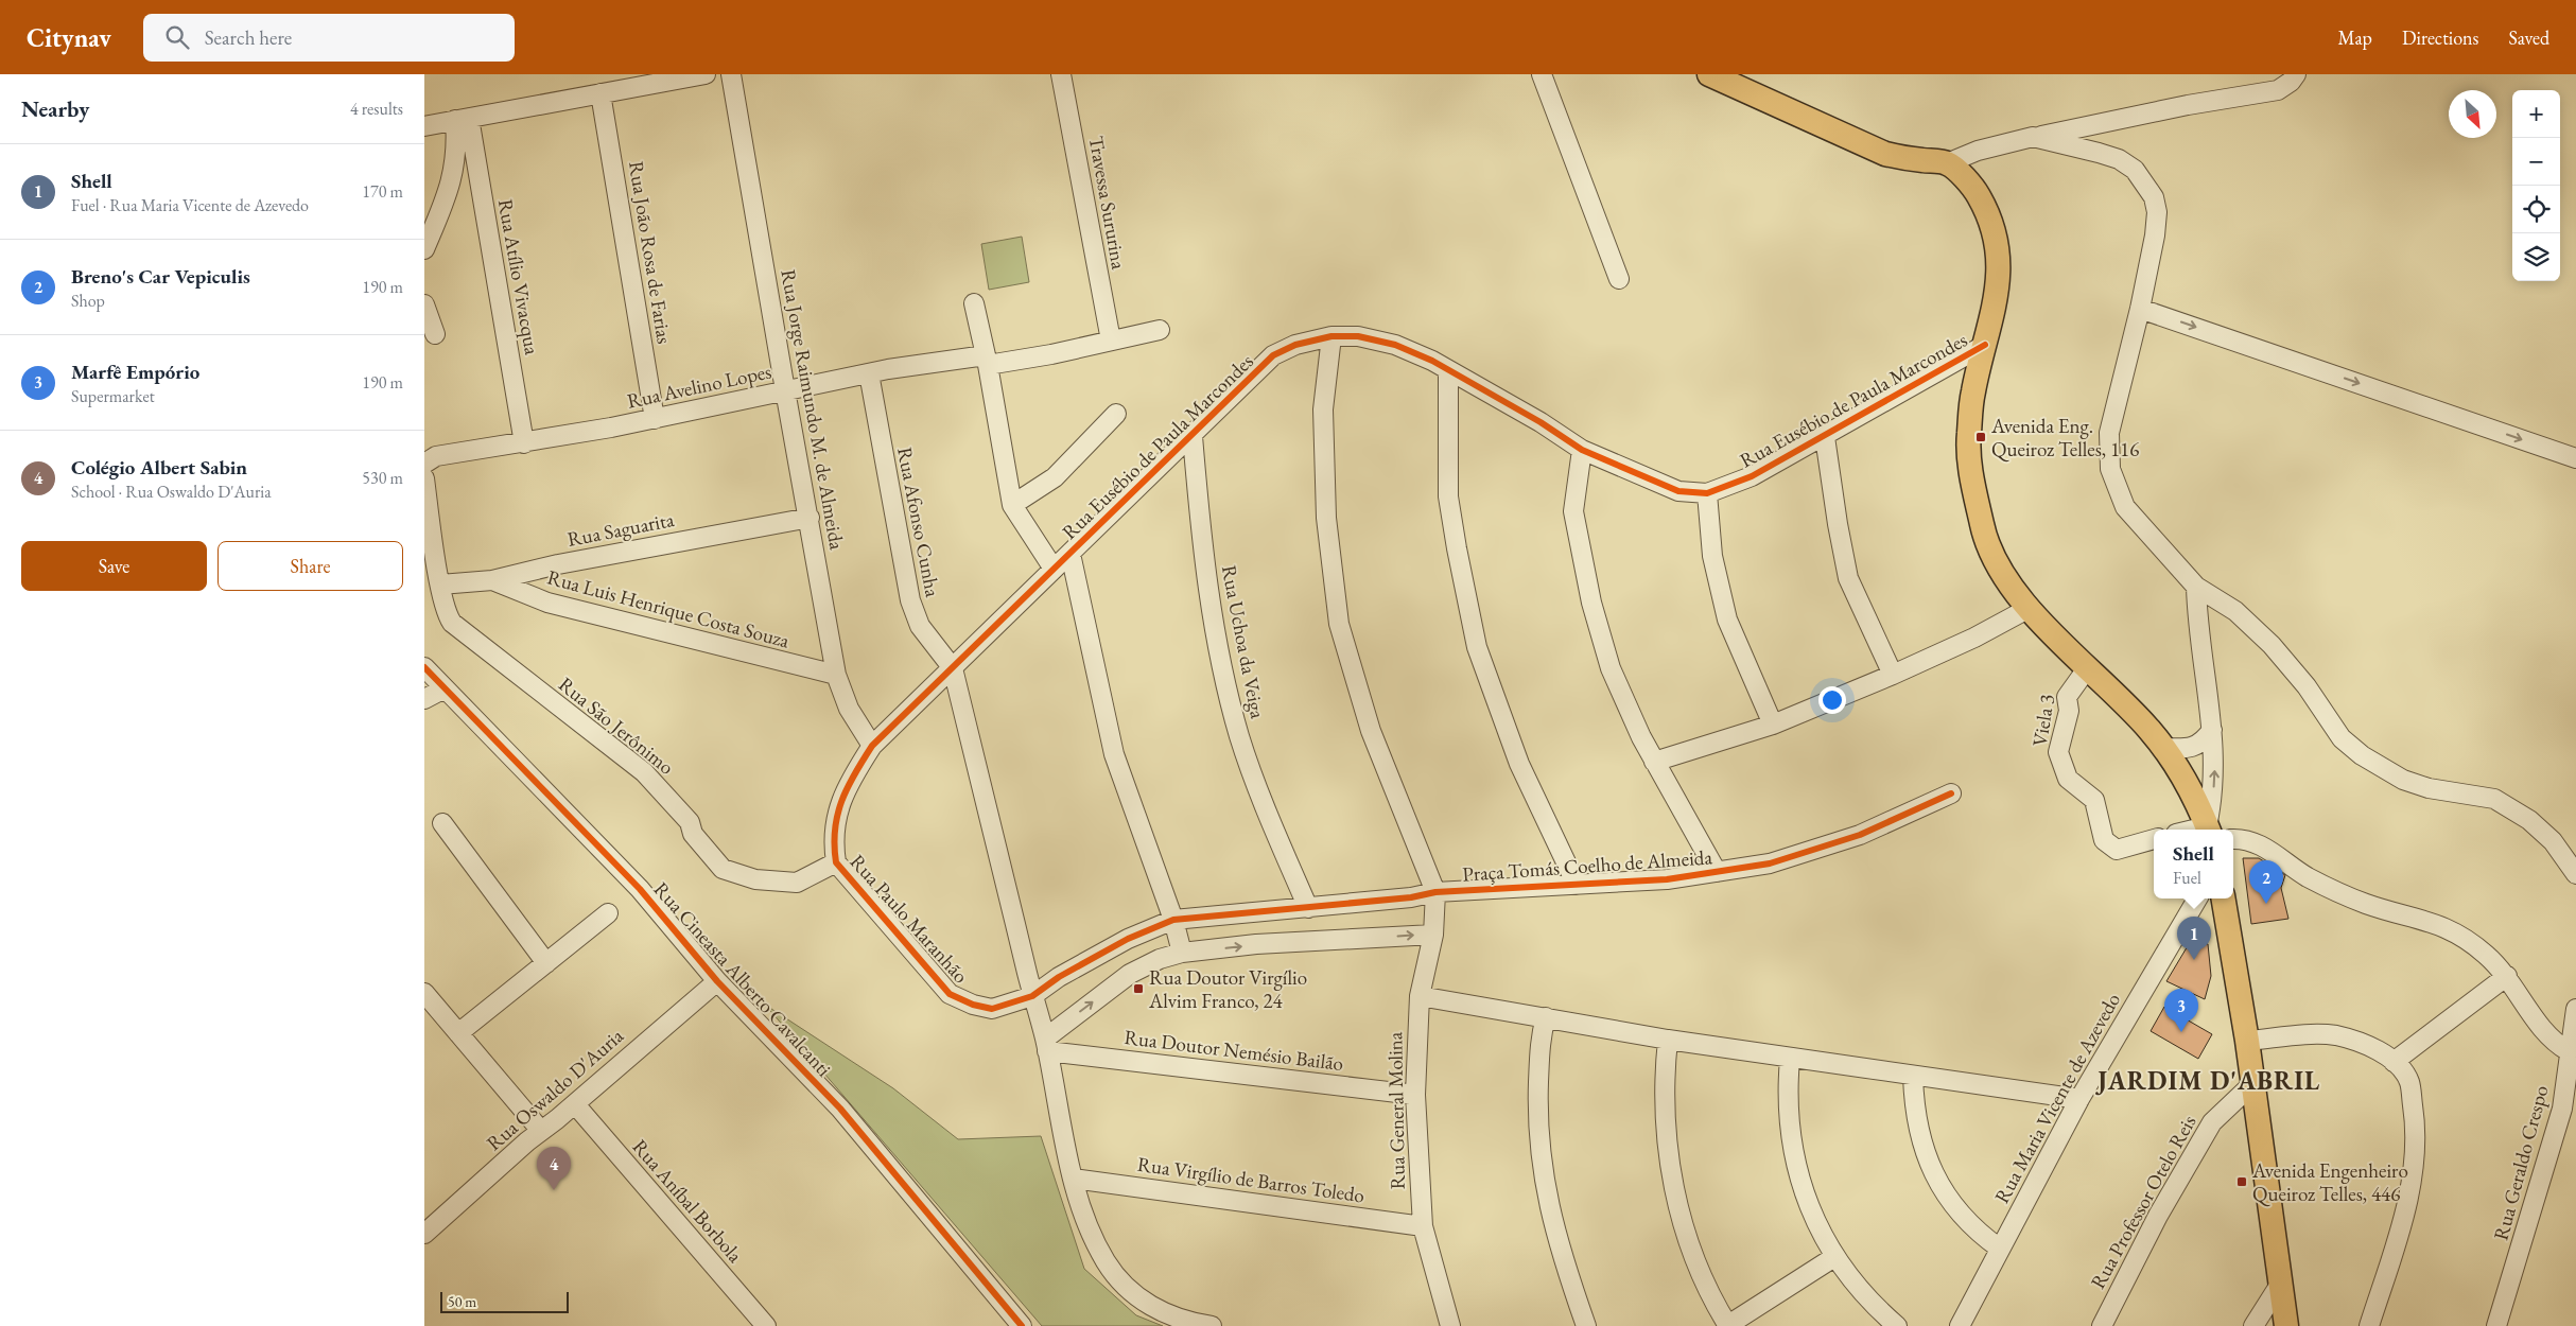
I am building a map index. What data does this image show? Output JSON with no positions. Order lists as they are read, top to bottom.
{
  "streets": {
    "street": [
      "Travessa Sururina",
      "Rua João Rosa de Farias",
      "Rua Atílio Vivacqua",
      "Rua Avelino Lopes",
      "Rua Eusébio de Paula Marcondes",
      "Rua Jorge Raimundo M. de Almeida",
      "Rua Afonso Cunha",
      "Rua Saguarita",
      "Rua Luis Henrique Costa Souza",
      "Rua Uchoa da Veiga",
      "Viela 3",
      "Rua São Jerônimo",
      "Praça Tomás Coelho de Almeida",
      "Rua Paulo Maranhão",
      "Rua Cineasta Alberto Cavalcanti",
      "Rua Doutor Nemésio Bailão",
      "Rua Oswaldo D'Auria",
      "Rua Maria Vicente de Azevedo",
      "Rua General Molina",
      "Rua Geraldo Crespo",
      "Rua Virgílio de Barros Toledo",
      "Rua Aníbal Borbola",
      "Rua Professor Otelo Reis"
    ]
  },
  "crossings": [
    ["Travessa Sururina", "Rua Avelino Lopes"],
    ["Rua João Rosa de Farias", "Rua Avelino Lopes"],
    ["Rua Atílio Vivacqua", "Rua Avelino Lopes"],
    ["Rua Avelino Lopes", "Rua Jorge Raimundo M. de Almeida"],
    ["Rua Avelino Lopes", "Rua Afonso Cunha"],
    ["Rua Eusébio de Paula Marcondes", "Rua Afonso Cunha"],
    ["Rua Eusébio de Paula Marcondes", "Rua Uchoa da Veiga"],
    ["Rua Eusébio de Paula Marcondes", "Rua Paulo Maranhão"],
    ["Rua Jorge Raimundo M. de Almeida", "Rua Saguarita"],
    ["Rua Jorge Raimundo M. de Almeida", "Rua Luis Henrique Costa Souza"],
    ["Rua Jorge Raimundo M. de Almeida", "Rua Paulo Maranhão"],
    ["Rua Afonso Cunha", "Rua Paulo Maranhão"],
    ["Rua Saguarita", "Rua Luis Henrique Costa Souza"],
    ["Rua Saguarita", "Rua São Jerônimo"],
    ["Rua Uchoa da Veiga", "Praça Tomás Coelho de Almeida"],
    ["Rua São Jerônimo", "Rua Paulo Maranhão"],
    ["Praça Tomás Coelho de Almeida", "Rua Paulo Maranhão"],
    ["Praça Tomás Coelho de Almeida", "Rua General Molina"],
    ["Rua Cineasta Alberto Cavalcanti", "Rua Oswaldo D'Auria"],
    ["Rua Doutor Nemésio Bailão", "Rua General Molina"],
    ["Rua Oswaldo D'Auria", "Rua Aníbal Borbola"],
    ["Rua General Molina", "Rua Virgílio de Barros Toledo"]
  ],
  "districts": ["JARDIM D'ABRIL"],
  "places": {
    "transit": ["Avenida Eng. Queiroz Telles, 116", "Rua Doutor Virgílio Alvim Franco, 24", "Avenida Engenheiro Queiroz Telles, 446"]
  },
  "scale_bar": "50 m",
  "north": "bottom right",
  "page": {
    "header": "Citynav",
    "search": "Search here",
    "nav": ["Map", "Directions", "Saved"],
    "heading": ["Nearby", "4 results"],
    "map_buttons": ["+", "−"],
    "list": [
      {
        "mark": "1",
        "name": "Shell",
        "note": "Fuel · Rua Maria Vicente de Azevedo",
        "value": "170 m"
      },
      {
        "mark": "2",
        "name": "Breno's Car Vepiculis",
        "note": "Shop",
        "value": "190 m"
      },
      {
        "mark": "3",
        "name": "Marfê Empório",
        "note": "Supermarket",
        "value": "190 m"
      },
      {
        "mark": "4",
        "name": "Colégio Albert Sabin",
        "note": "School · Rua Oswaldo D'Auria",
        "value": "530 m"
      }
    ],
    "buttons": ["Save", "Share"],
    "popup": ["Shell", "Fuel"],
    "pins": [
      "2",
      "1",
      "3",
      "4"
    ],
    "scale": "50 m"
  }
}
